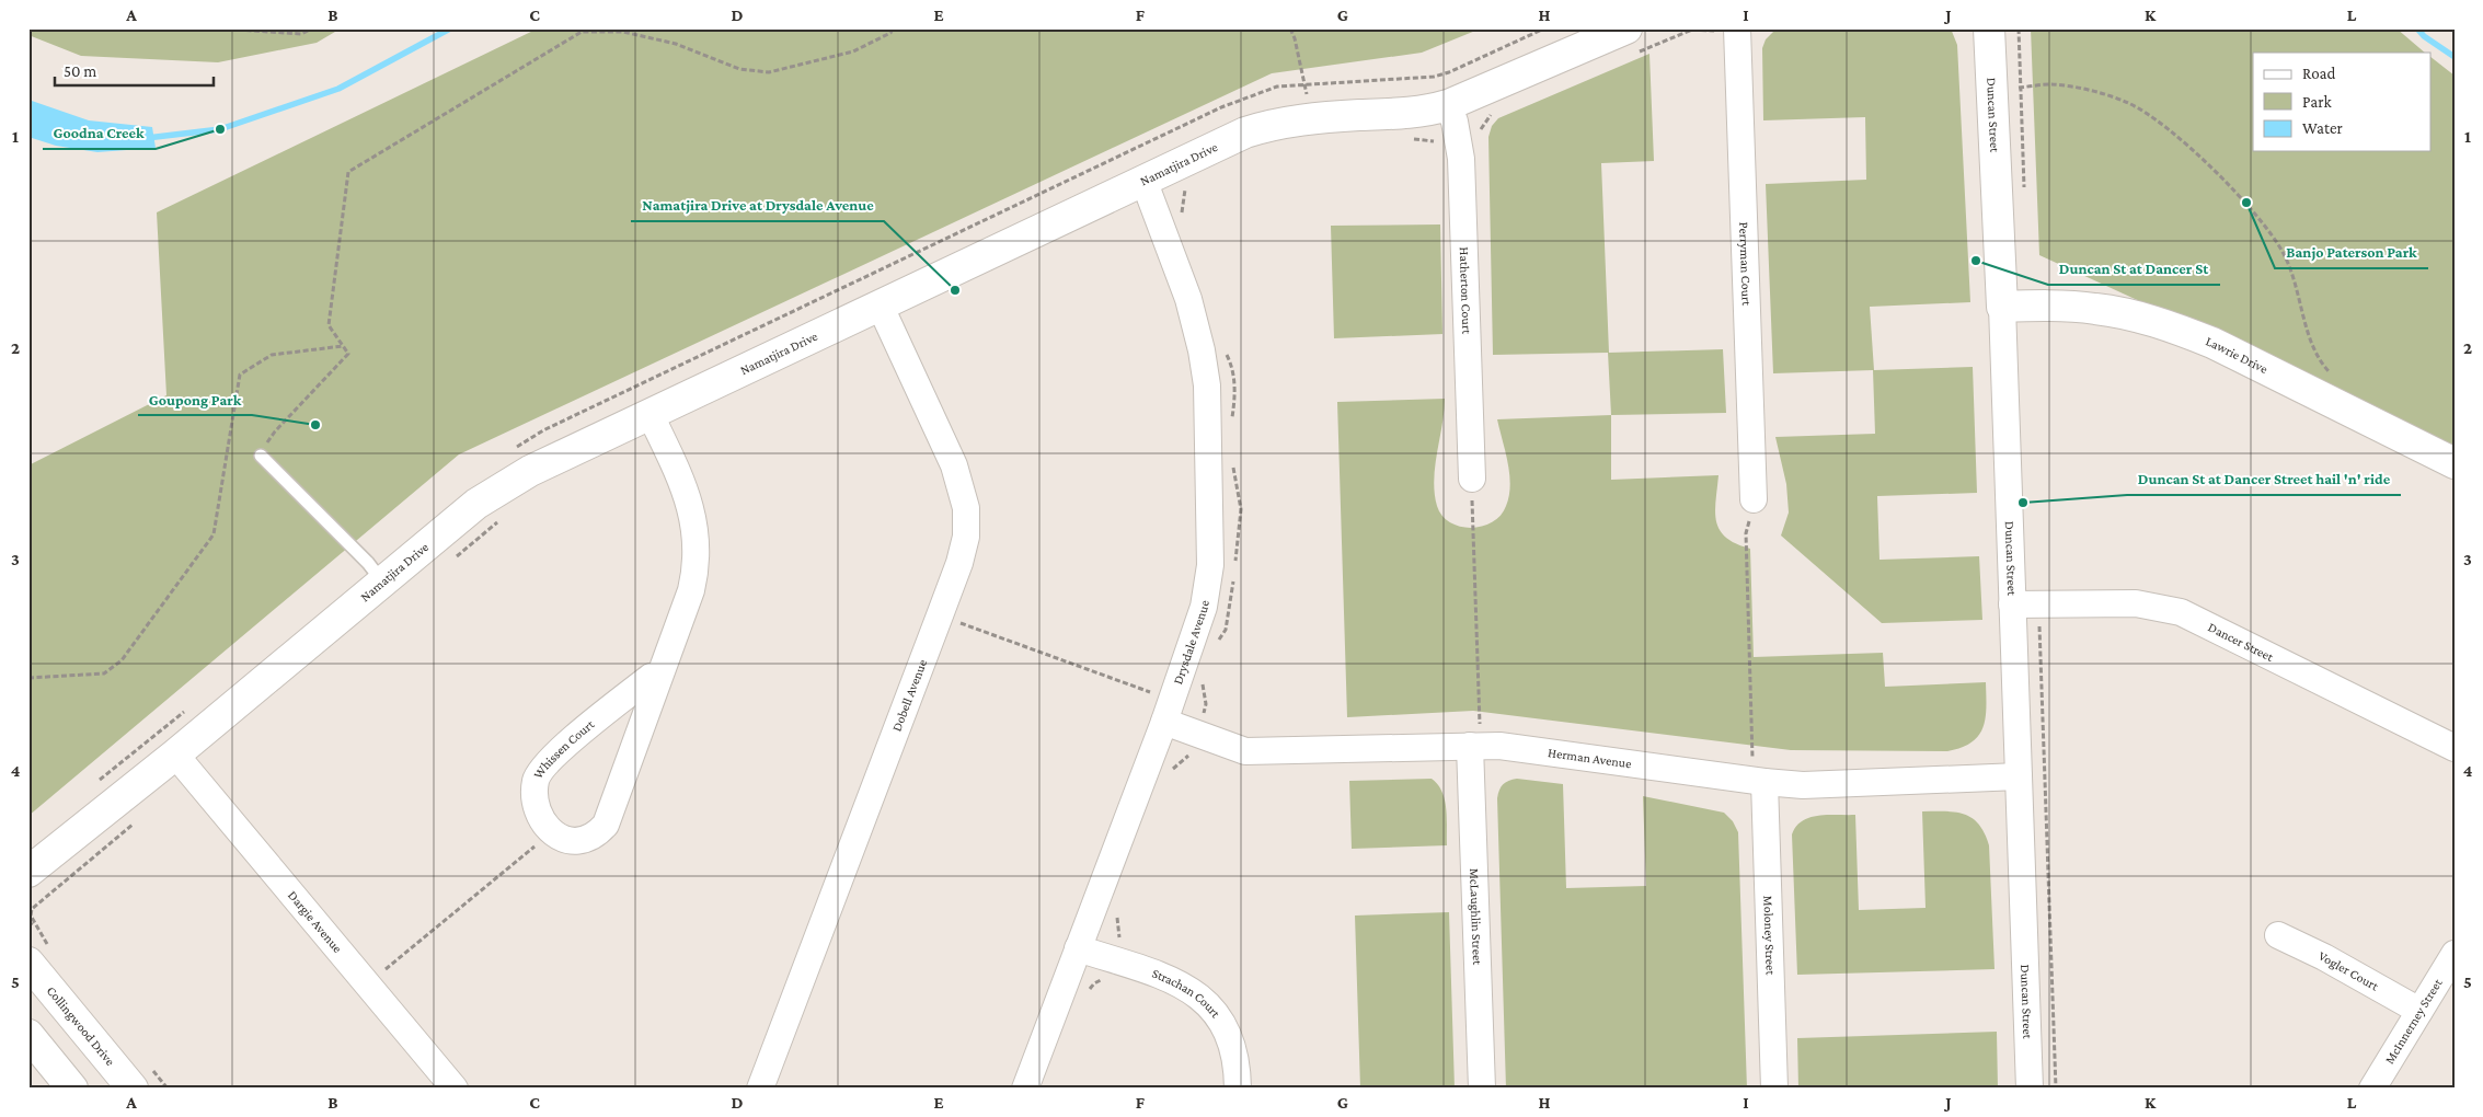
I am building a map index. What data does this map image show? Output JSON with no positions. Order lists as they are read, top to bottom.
{
  "streets": {
    "street": [
      "Duncan Street",
      "Namatjira Drive",
      "Perryman Court",
      "Hatherton Court",
      "Lawrie Drive",
      "Drysdale Avenue",
      "Dancer Street",
      "Dobell Avenue",
      "Whissen Court",
      "Herman Avenue",
      "McLaughlin Street",
      "Dargie Avenue",
      "Moloney Street",
      "Vogler Court",
      "Strachan Court",
      "McInnerney Street",
      "Collingwood Drive"
    ]
  },
  "crossings": [
    ["Duncan Street", "Lawrie Drive"],
    ["Duncan Street", "Dancer Street"],
    ["Duncan Street", "Herman Avenue"],
    ["Namatjira Drive", "Hatherton Court"],
    ["Namatjira Drive", "Drysdale Avenue"],
    ["Namatjira Drive", "Dobell Avenue"],
    ["Namatjira Drive", "Dargie Avenue"],
    ["Drysdale Avenue", "Herman Avenue"],
    ["Drysdale Avenue", "Strachan Court"],
    ["Herman Avenue", "McLaughlin Street"],
    ["Herman Avenue", "Moloney Street"],
    ["Vogler Court", "McInnerney Street"]
  ],
  "places": [
    "Goodna Creek",
    "Banjo Paterson Park",
    "Duncan St at Dancer St",
    "Namatjira Drive at Drysdale Avenue",
    "Goupong Park",
    "Duncan St at Dancer Street hail 'n' ride"
  ],
  "legend": ["Road", "Park", "Water"],
  "scale_bar": "50 m",
  "grid": {
    "columns": [
      "A",
      "B",
      "C",
      "D",
      "E",
      "F",
      "G",
      "H",
      "I",
      "J",
      "K",
      "L"
    ],
    "rows": [
      "1",
      "2",
      "3",
      "4",
      "5"
    ]
  }
}
